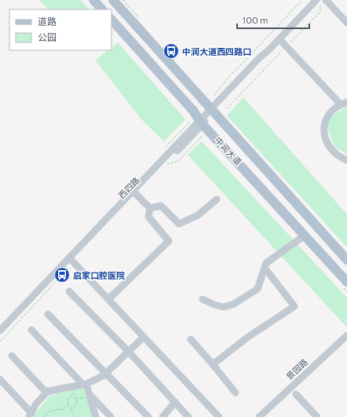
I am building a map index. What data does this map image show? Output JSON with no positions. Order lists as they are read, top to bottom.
{
  "streets": {
    "main road": ["中润大道"],
    "street": ["西四路", "景园路"]
  },
  "crossings": [
    ["中润大道", "西四路"]
  ],
  "places": {
    "bus stop": ["中润大道西四路口", "启家口腔医院"]
  },
  "legend": ["道路", "公园"],
  "scale_bar": "100 m"
}
